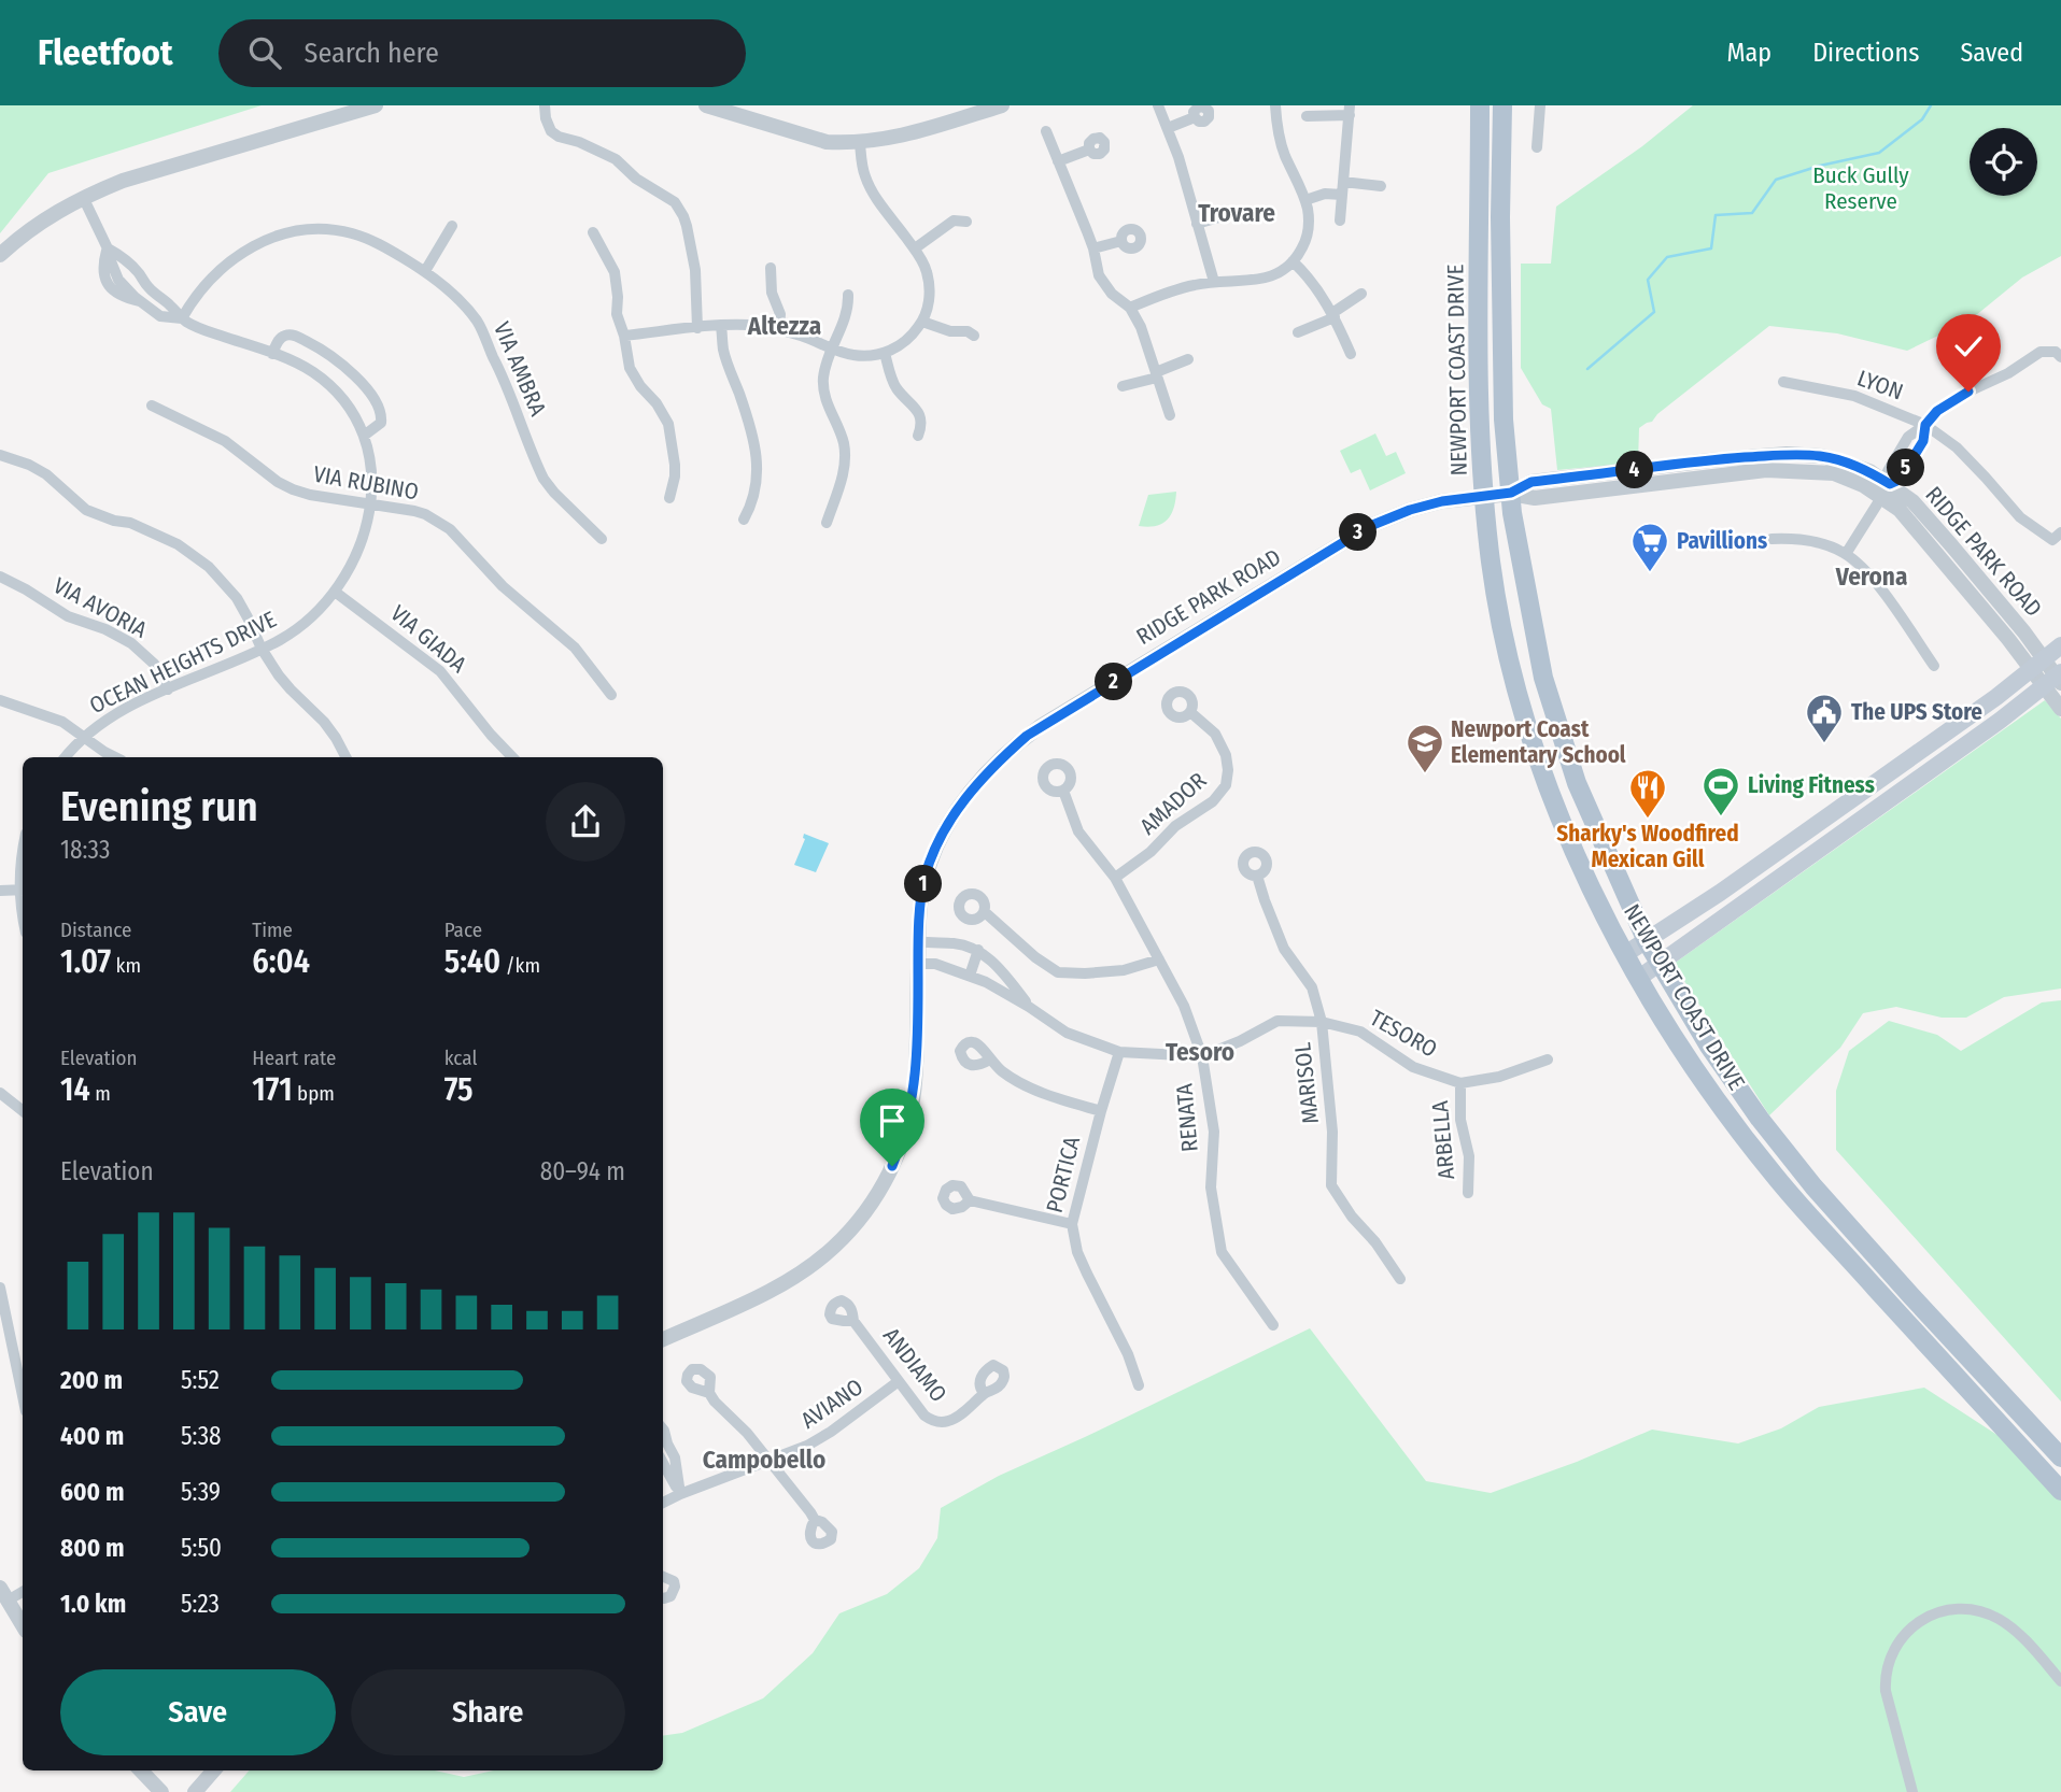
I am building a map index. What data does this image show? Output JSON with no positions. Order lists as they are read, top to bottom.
{
  "streets": {
    "main road": ["NEWPORT COAST DRIVE"],
    "street": [
      "VIA AMBRA",
      "LYON",
      "VIA RUBINO",
      "RIDGE PARK ROAD",
      "VIA AVORIA",
      "VIA GIADA",
      "OCEAN HEIGHTS DRIVE",
      "AMADOR",
      "TESORO",
      "MARISOL",
      "RENATA",
      "ARBELLA",
      "PORTICA",
      "ANDIAMO",
      "AVIANO"
    ]
  },
  "crossings": [
    ["VIA AMBRA", "OCEAN HEIGHTS DRIVE"],
    ["NEWPORT COAST DRIVE", "RIDGE PARK ROAD"],
    ["VIA RUBINO", "OCEAN HEIGHTS DRIVE"],
    ["RIDGE PARK ROAD", "TESORO"],
    ["VIA AVORIA", "OCEAN HEIGHTS DRIVE"],
    ["VIA GIADA", "OCEAN HEIGHTS DRIVE"],
    ["AMADOR", "RENATA"],
    ["TESORO", "MARISOL"],
    ["TESORO", "RENATA"],
    ["TESORO", "ARBELLA"],
    ["TESORO", "PORTICA"],
    ["ANDIAMO", "AVIANO"]
  ],
  "districts": [
    "Trovare",
    "Altezza",
    "Verona",
    "Tesoro",
    "Campobello"
  ],
  "parks": ["Buck Gully Reserve"],
  "places": {
    "supermarket": ["Pavillions"],
    "public building": ["The UPS Store"],
    "school or university": ["Newport Coast Elementary School"],
    "sports": ["Living Fitness"],
    "restaurant": ["Sharky's Woodfired Mexican Gill"]
  },
  "page": {
    "header": "Fleetfoot",
    "search": "Search here",
    "nav": ["Map", "Directions", "Saved"],
    "pins": [
      "5",
      "4",
      "3",
      "2",
      "1"
    ],
    "heading": ["Evening run", "18:33"],
    "stats": [
      ["Distance", "1.07 km"],
      ["Time", "6:04"],
      ["Pace", "5:40 /km"],
      ["Elevation", "14 m"],
      ["Heart rate", "171 bpm"],
      ["kcal", "75"]
    ],
    "chart": ["Elevation", "80–94 m"],
    "list": [
      {
        "name": "200 m",
        "note": "5:52"
      },
      {
        "name": "400 m",
        "note": "5:38"
      },
      {
        "name": "600 m",
        "note": "5:39"
      },
      {
        "name": "800 m",
        "note": "5:50"
      },
      {
        "name": "1.0 km",
        "note": "5:23"
      }
    ],
    "buttons": ["Save", "Share"]
  }
}
